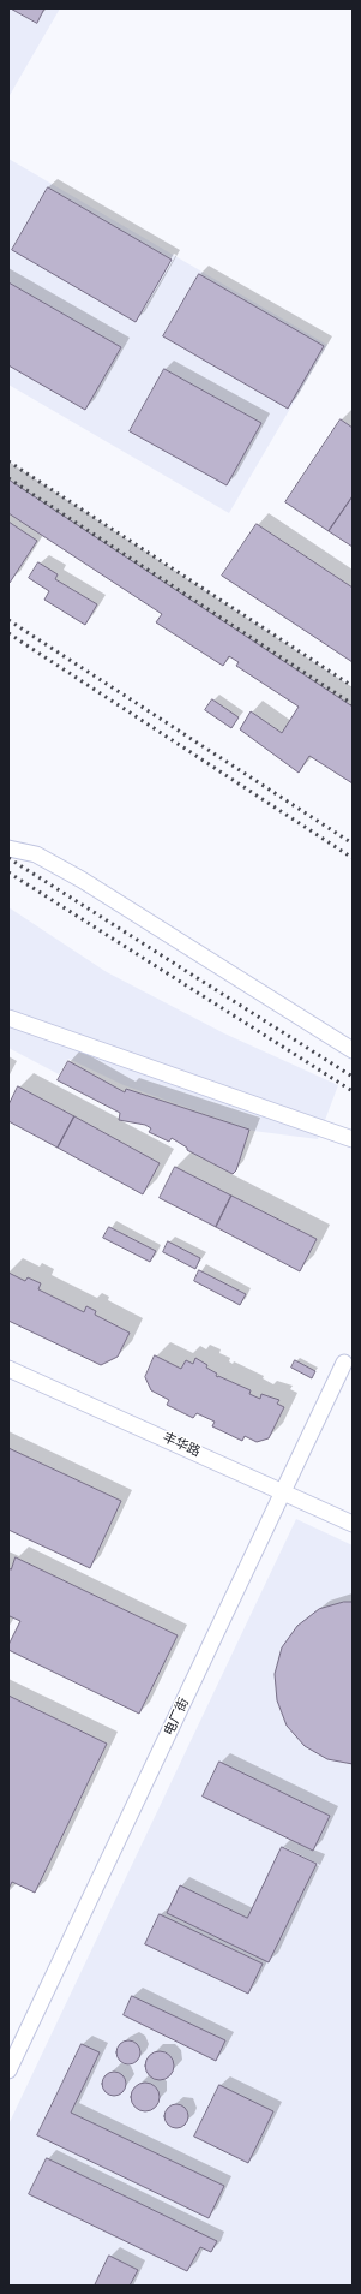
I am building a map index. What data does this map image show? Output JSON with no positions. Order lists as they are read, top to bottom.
{
  "streets": {
    "street": ["丰华路", "电厂街"]
  },
  "crossings": [
    ["丰华路", "电厂街"]
  ]
}
